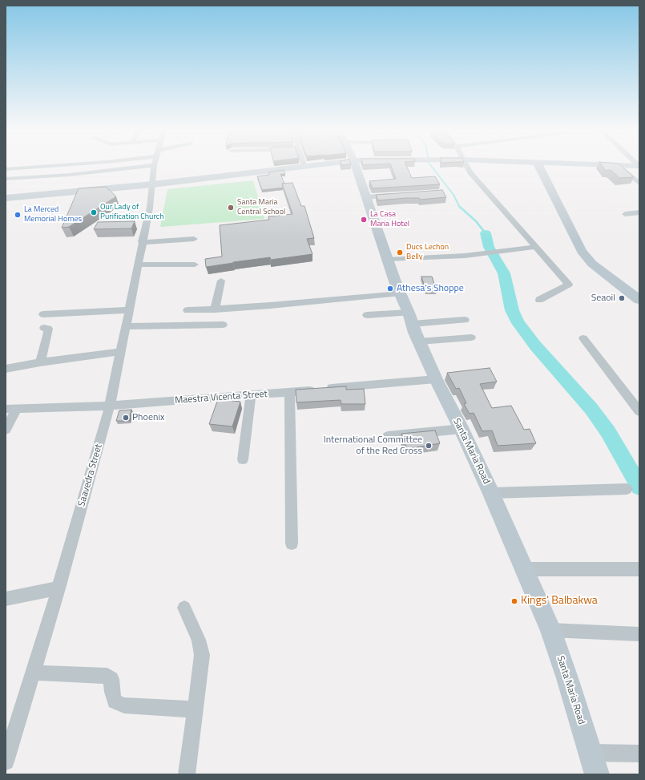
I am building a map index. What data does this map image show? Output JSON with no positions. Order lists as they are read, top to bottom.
{
  "streets": {
    "main road": ["Santa Maria Road"],
    "street": ["Maestra Vicenta Street", "Saavedra Street"]
  },
  "crossings": [
    ["Maestra Vicenta Street", "Santa Maria Road"],
    ["Maestra Vicenta Street", "Saavedra Street"]
  ],
  "places": [
    "Santa Maria Central School",
    "Our Lady of Purification Church",
    "La Merced Memorial Homes",
    "La Casa Maria Hotel",
    "Ducs Lechon Belly",
    "Athesa's Shoppe",
    "Seaoil",
    "Phoenix",
    "International Committee of the Red Cross",
    "Kings' Balbakwa"
  ]
}
